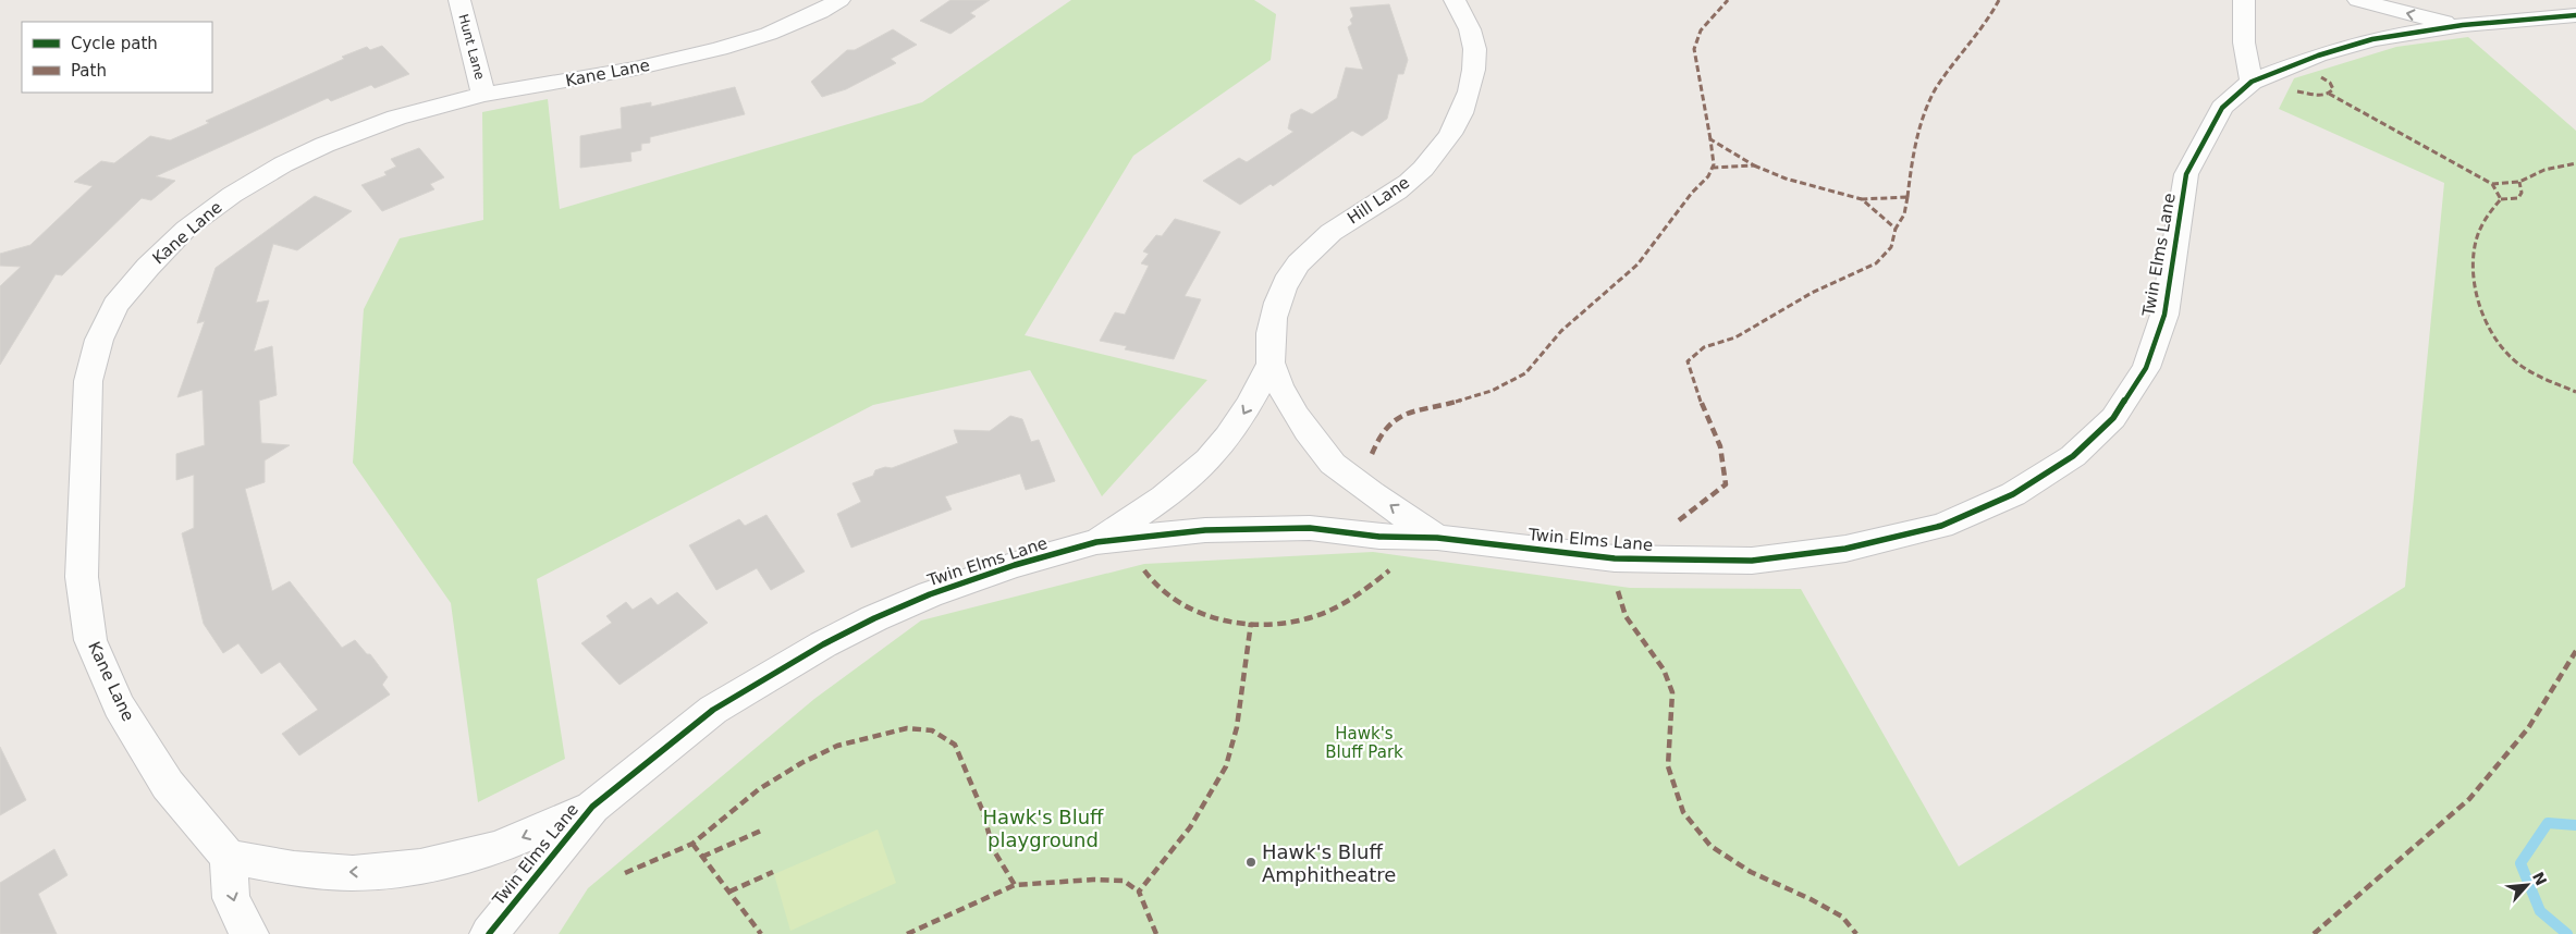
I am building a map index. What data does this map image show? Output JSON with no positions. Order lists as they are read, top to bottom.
{
  "streets": {
    "street": [
      "Hunt Lane",
      "Kane Lane",
      "Hill Lane",
      "Twin Elms Lane"
    ]
  },
  "crossings": [
    ["Hunt Lane", "Kane Lane"]
  ],
  "parks": ["Hawk's Bluff Park", "Hawk's Bluff playground"],
  "places": ["Hawk's Bluff Amphitheatre"],
  "legend": ["Cycle path", "Path"],
  "north": "top right"
}
